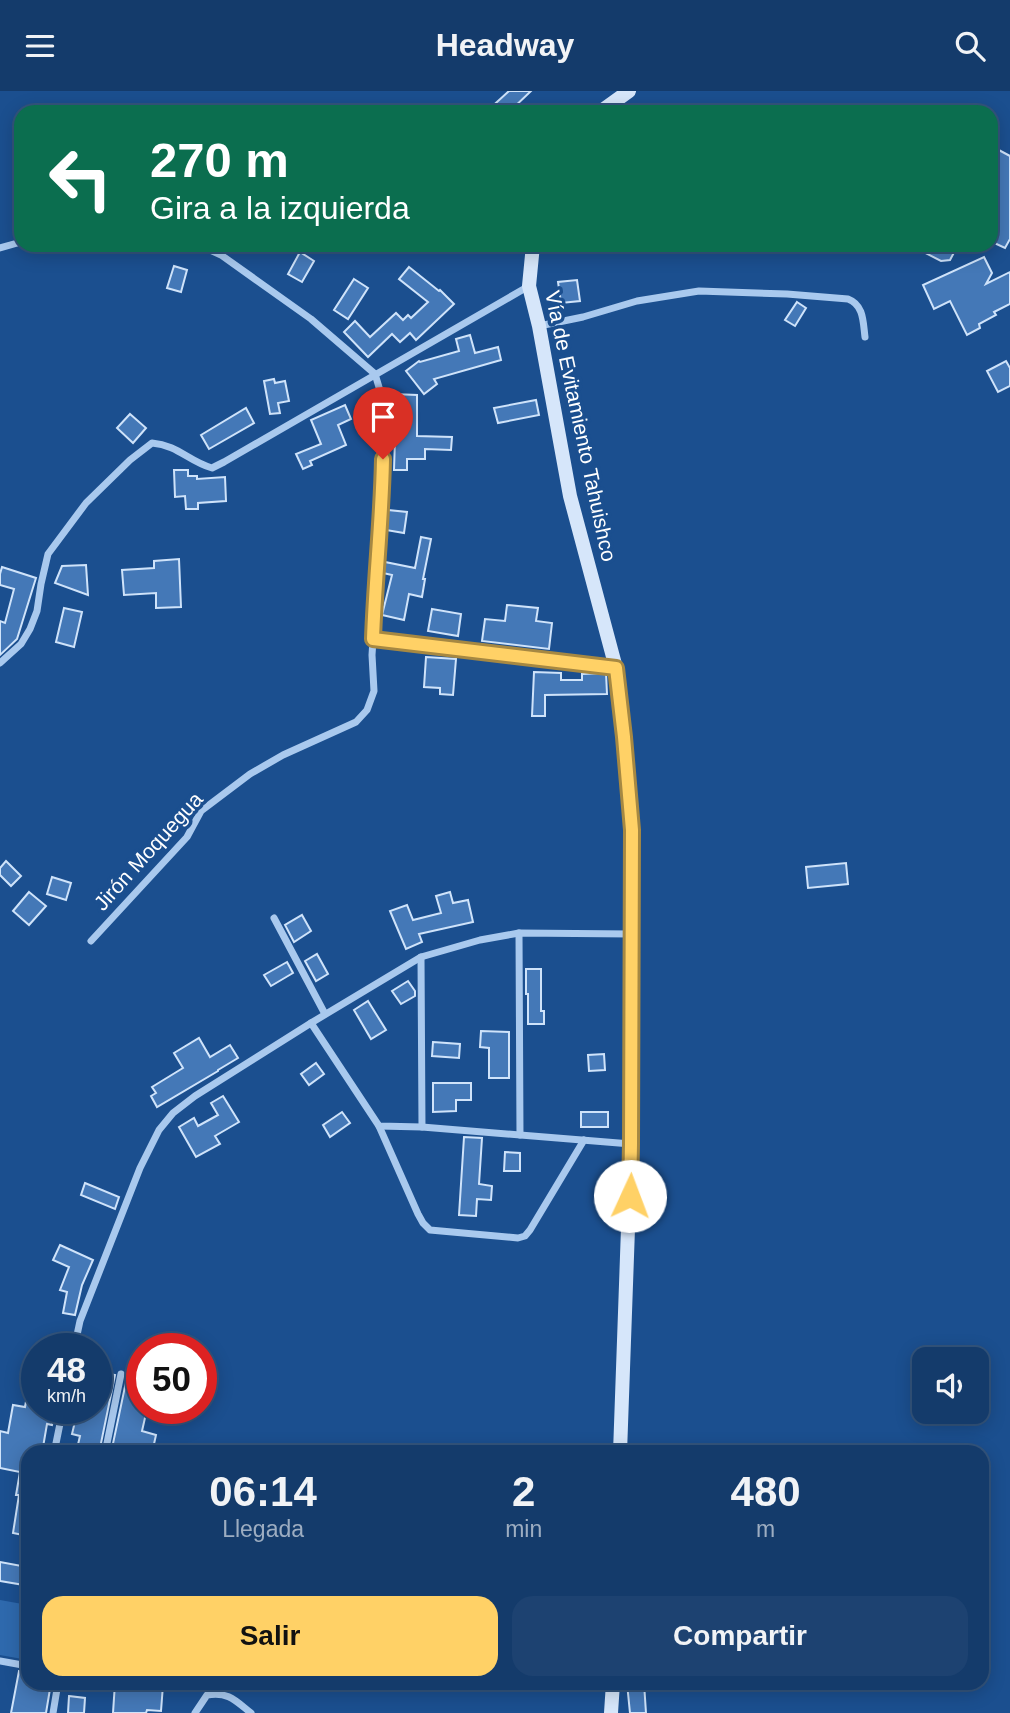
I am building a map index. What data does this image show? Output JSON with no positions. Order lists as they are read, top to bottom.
{
  "streets": {
    "main road": ["Vía de Evitamiento Tahuishco"],
    "street": ["Jirón Moquegua"]
  },
  "page": {
    "header": "Headway",
    "turn": ["270 m", "Gira a la izquierda"],
    "speed": "48 km/h",
    "limit": "50",
    "eta": [
      "06:14",
      "Llegada",
      "2",
      "min",
      "480",
      "m"
    ],
    "buttons": ["Salir", "Compartir"]
  }
}
